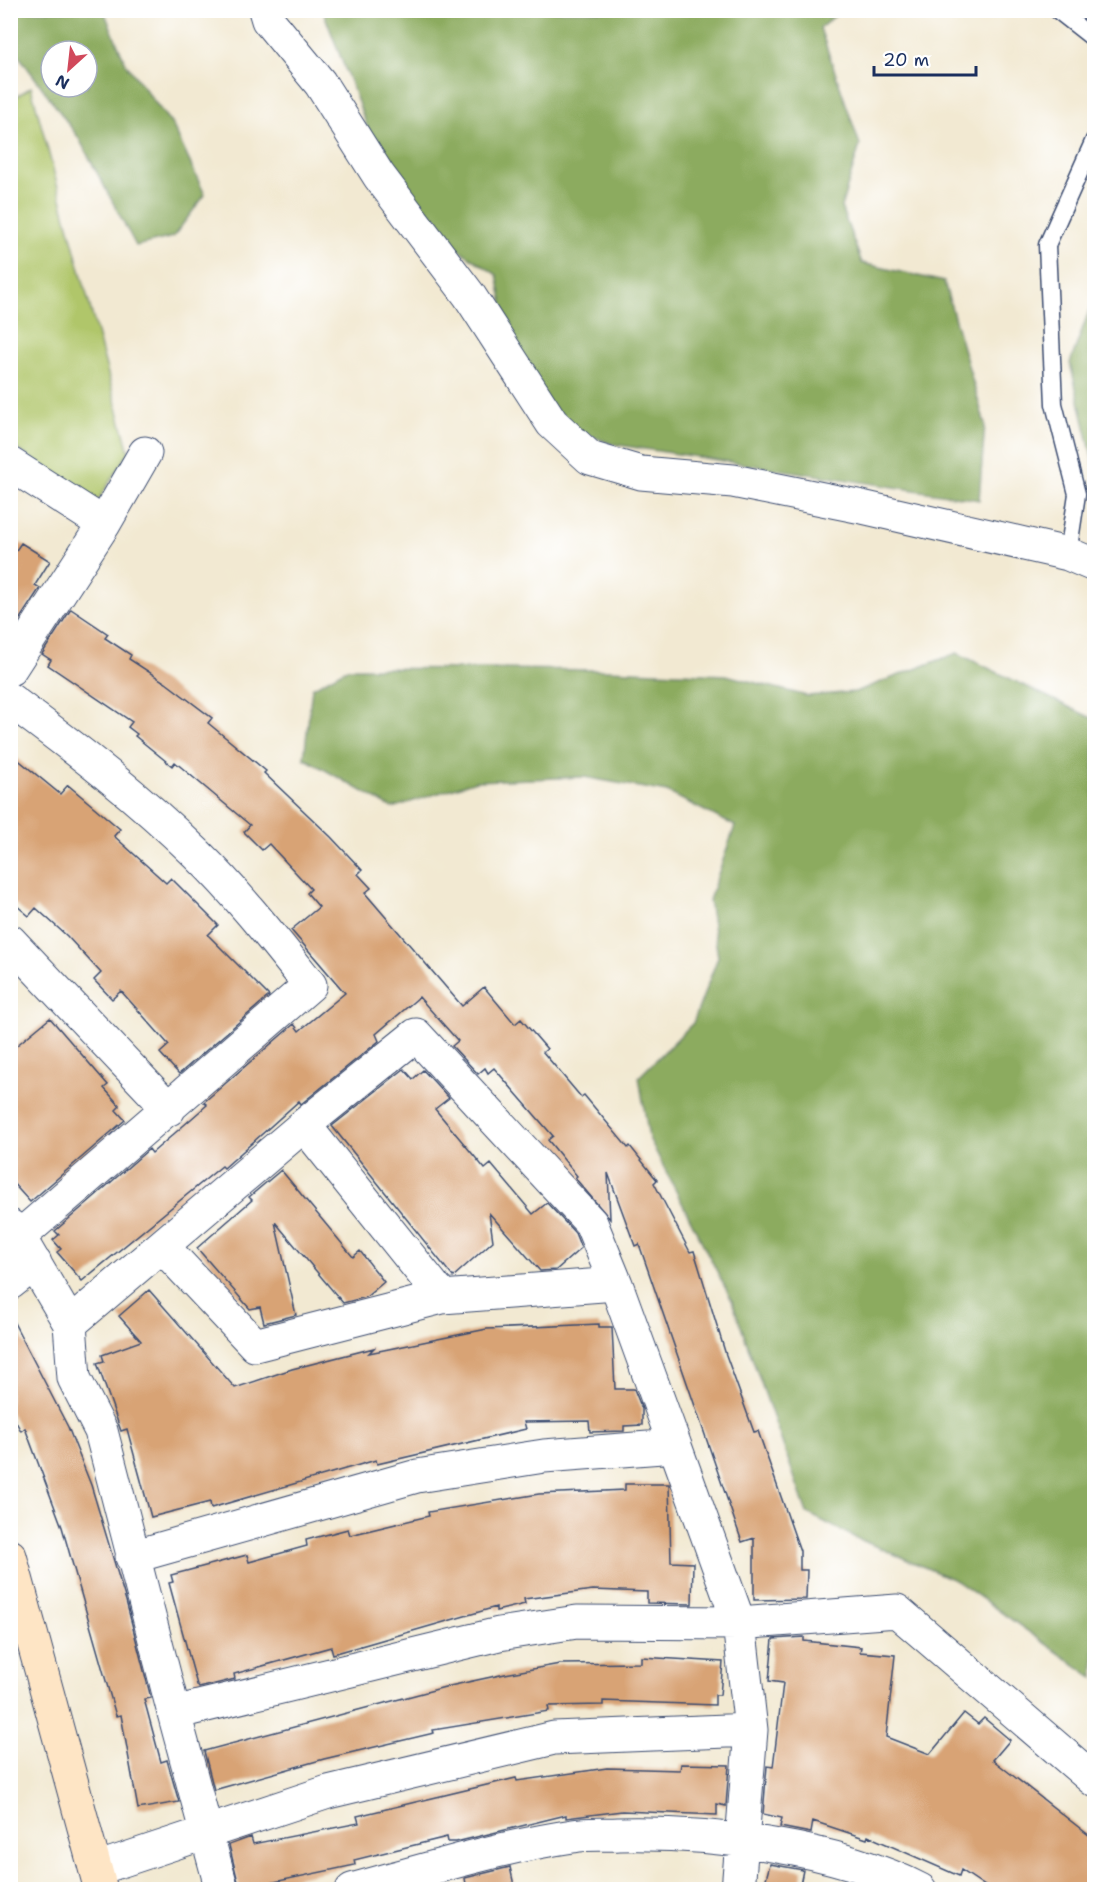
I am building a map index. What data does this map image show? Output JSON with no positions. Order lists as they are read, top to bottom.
{
  "scale_bar": "20 m",
  "north": "bottom left"
}
